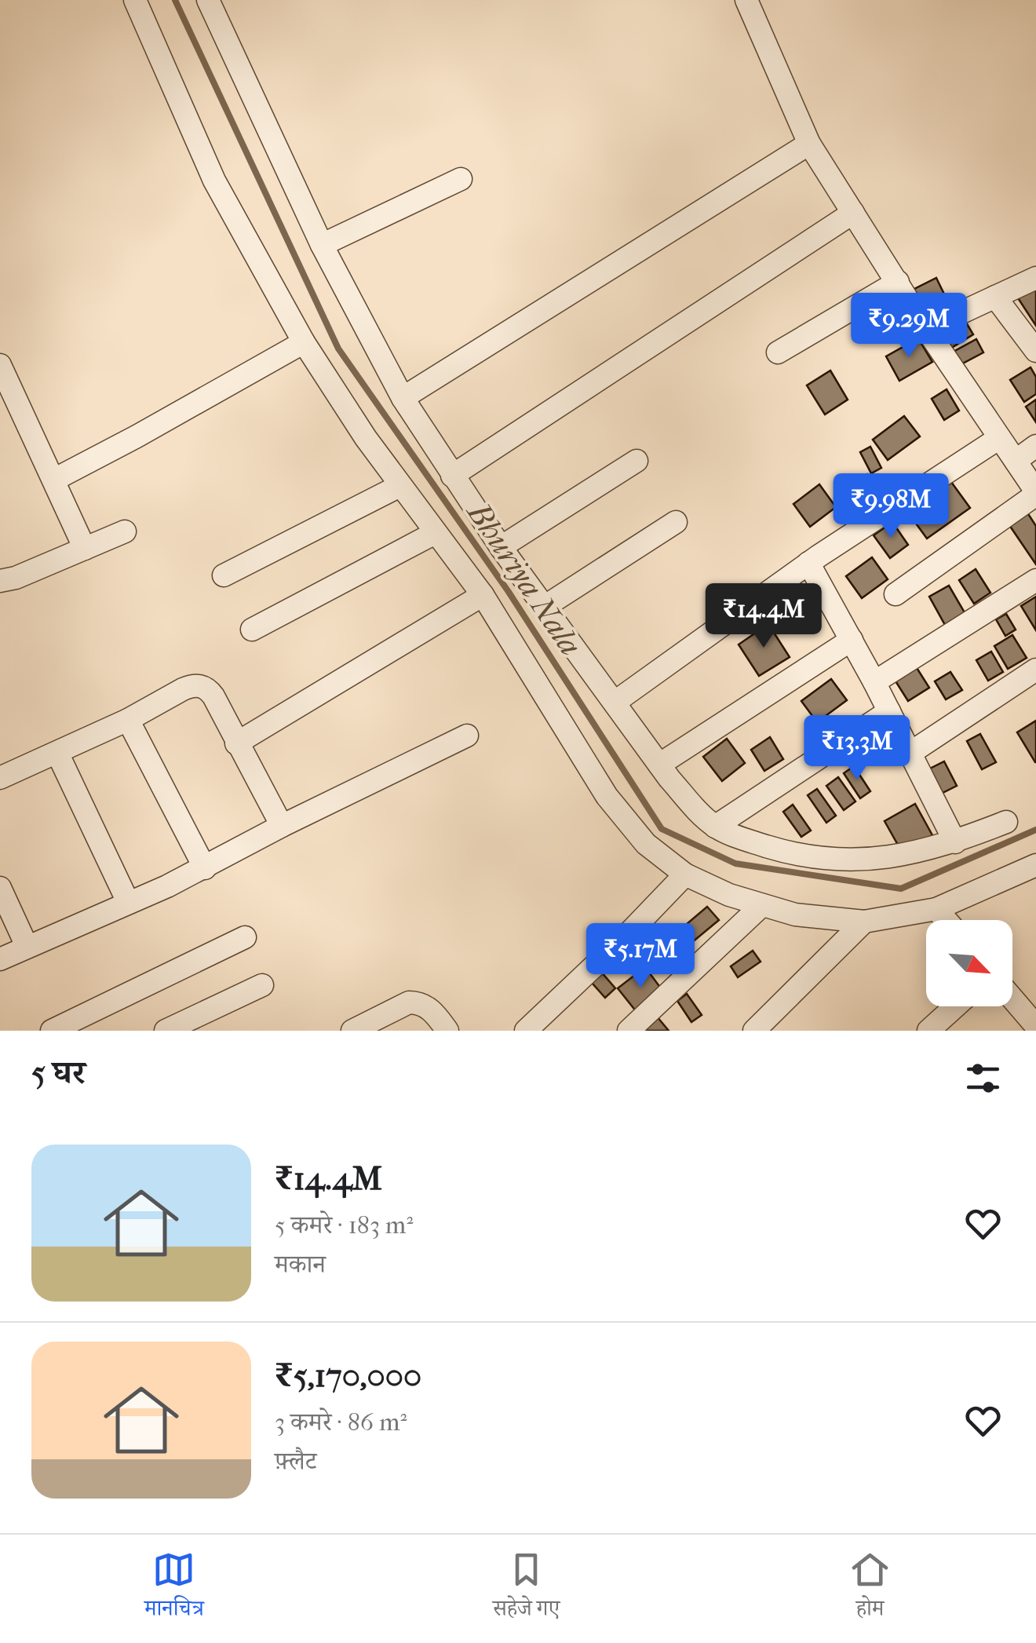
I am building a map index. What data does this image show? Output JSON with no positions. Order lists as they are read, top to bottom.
{
  "water": ["Bhuriya Nala"],
  "north": "bottom right",
  "page": {
    "price": [
      "₹9.29M",
      "₹9.98M",
      "₹14.4M",
      "₹13.3M",
      "₹5.17M"
    ],
    "heading": "5 घर",
    "list": [
      {
        "name": "₹14.4M",
        "note": "5 कमरे · 183 m² · मकान"
      },
      {
        "name": "₹5,170,000",
        "note": "3 कमरे · 86 m² · फ़्लैट"
      }
    ],
    "tabs": ["मानचित्र", "सहेजे गए", "होम"]
  }
}
